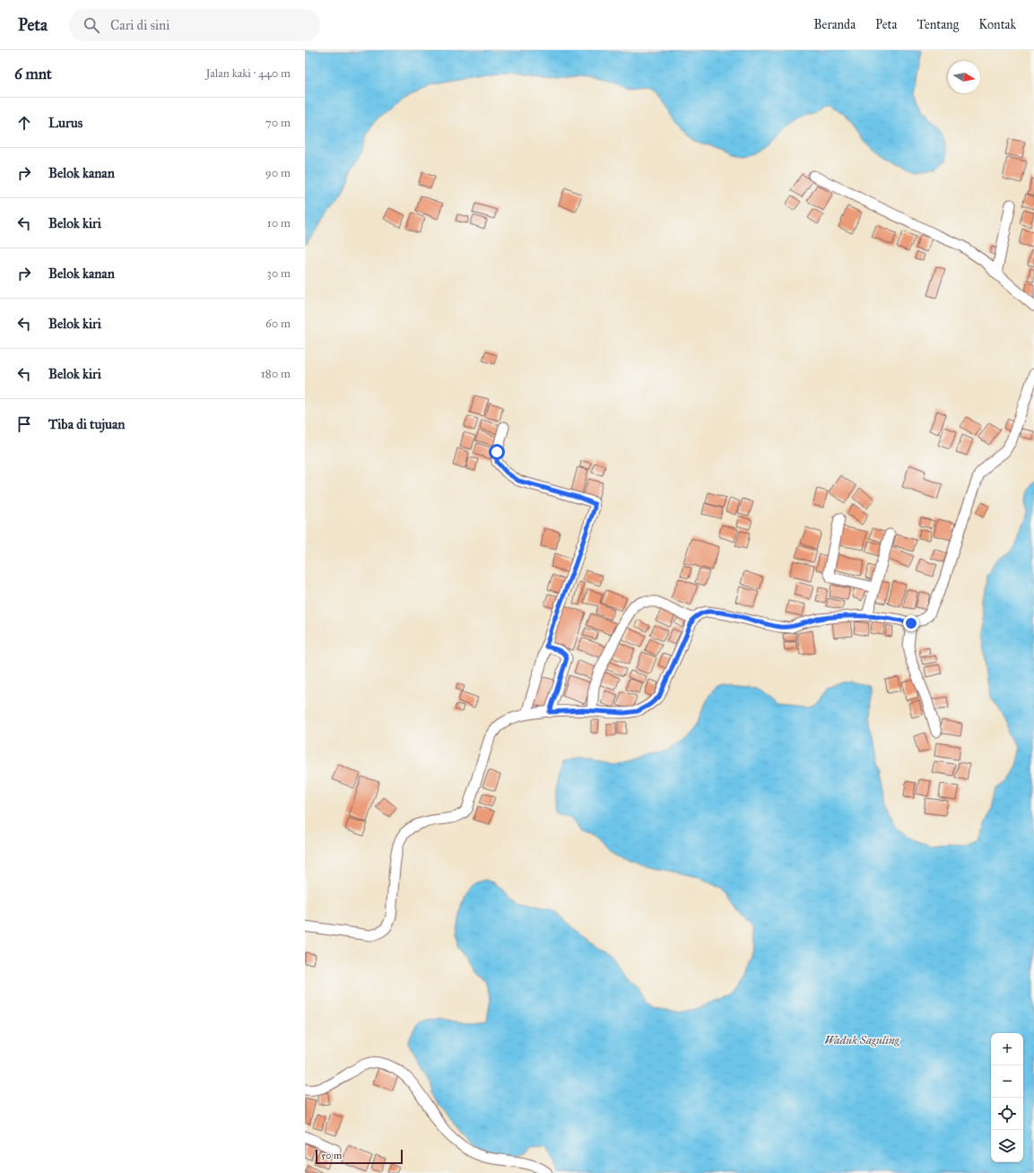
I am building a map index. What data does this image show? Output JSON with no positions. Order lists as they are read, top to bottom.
{
  "water": ["Waduk Saguling"],
  "scale_bar": "50 m",
  "north": "right",
  "page": {
    "header": "Peta",
    "search": "Cari di sini",
    "nav": [
      "Beranda",
      "Peta",
      "Tentang",
      "Kontak"
    ],
    "heading": ["6 mnt", "Jalan kaki · 440 m"],
    "list": [
      ["Lurus", "70 m"],
      ["Belok kanan", "90 m"],
      ["Belok kiri", "10 m"],
      ["Belok kanan", "30 m"],
      ["Belok kiri", "60 m"],
      ["Belok kiri", "180 m"],
      "Tiba di tujuan"
    ],
    "map_buttons": ["+", "−"],
    "scale": "50 m"
  }
}
